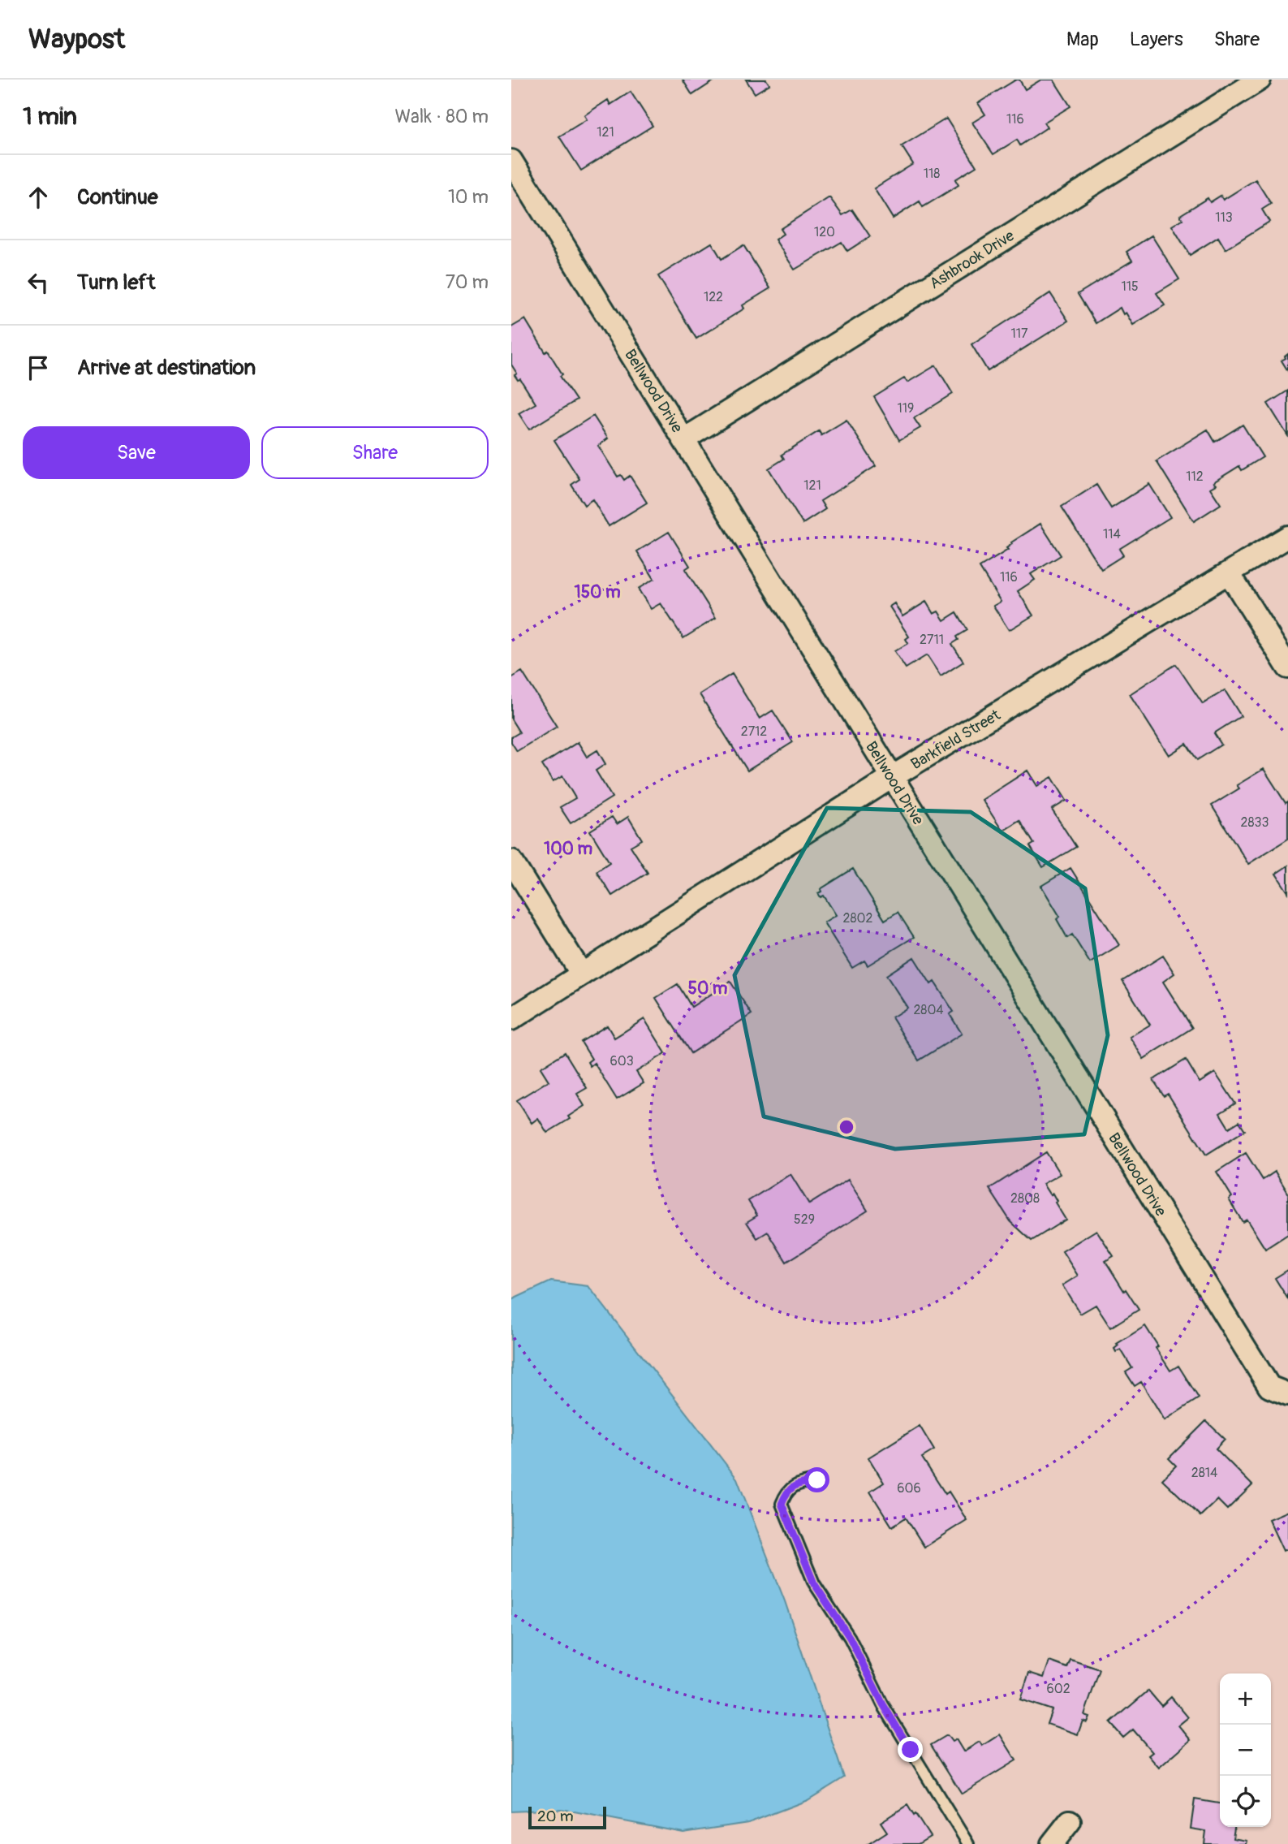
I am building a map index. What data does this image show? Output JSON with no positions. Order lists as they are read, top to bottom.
{
  "streets": {
    "street": ["Ashbrook Drive", "Bellwood Drive", "Barkfield Street"]
  },
  "crossings": [
    ["Ashbrook Drive", "Bellwood Drive"],
    ["Bellwood Drive", "Barkfield Street"]
  ],
  "house_numbers": [
    "116",
    "121",
    "118",
    "113",
    "120",
    "115",
    "122",
    "117",
    "119",
    "112",
    "121",
    "114",
    "116",
    "2711",
    "2712",
    "2833",
    "2802",
    "2804",
    "603",
    "2808",
    "529",
    "2814",
    "606",
    "602"
  ],
  "scale_bar": "20 m",
  "page": {
    "header": "Waypost",
    "nav": ["Map", "Layers", "Share"],
    "heading": ["1 min", "Walk · 80 m"],
    "list": [
      ["Continue", "10 m"],
      ["Turn left", "70 m"],
      "Arrive at destination"
    ],
    "buttons": ["Save", "Share"],
    "map_buttons": ["+", "−"],
    "scale": "20 m"
  },
  "rings": ["150 m", "100 m", "50 m"]
}
